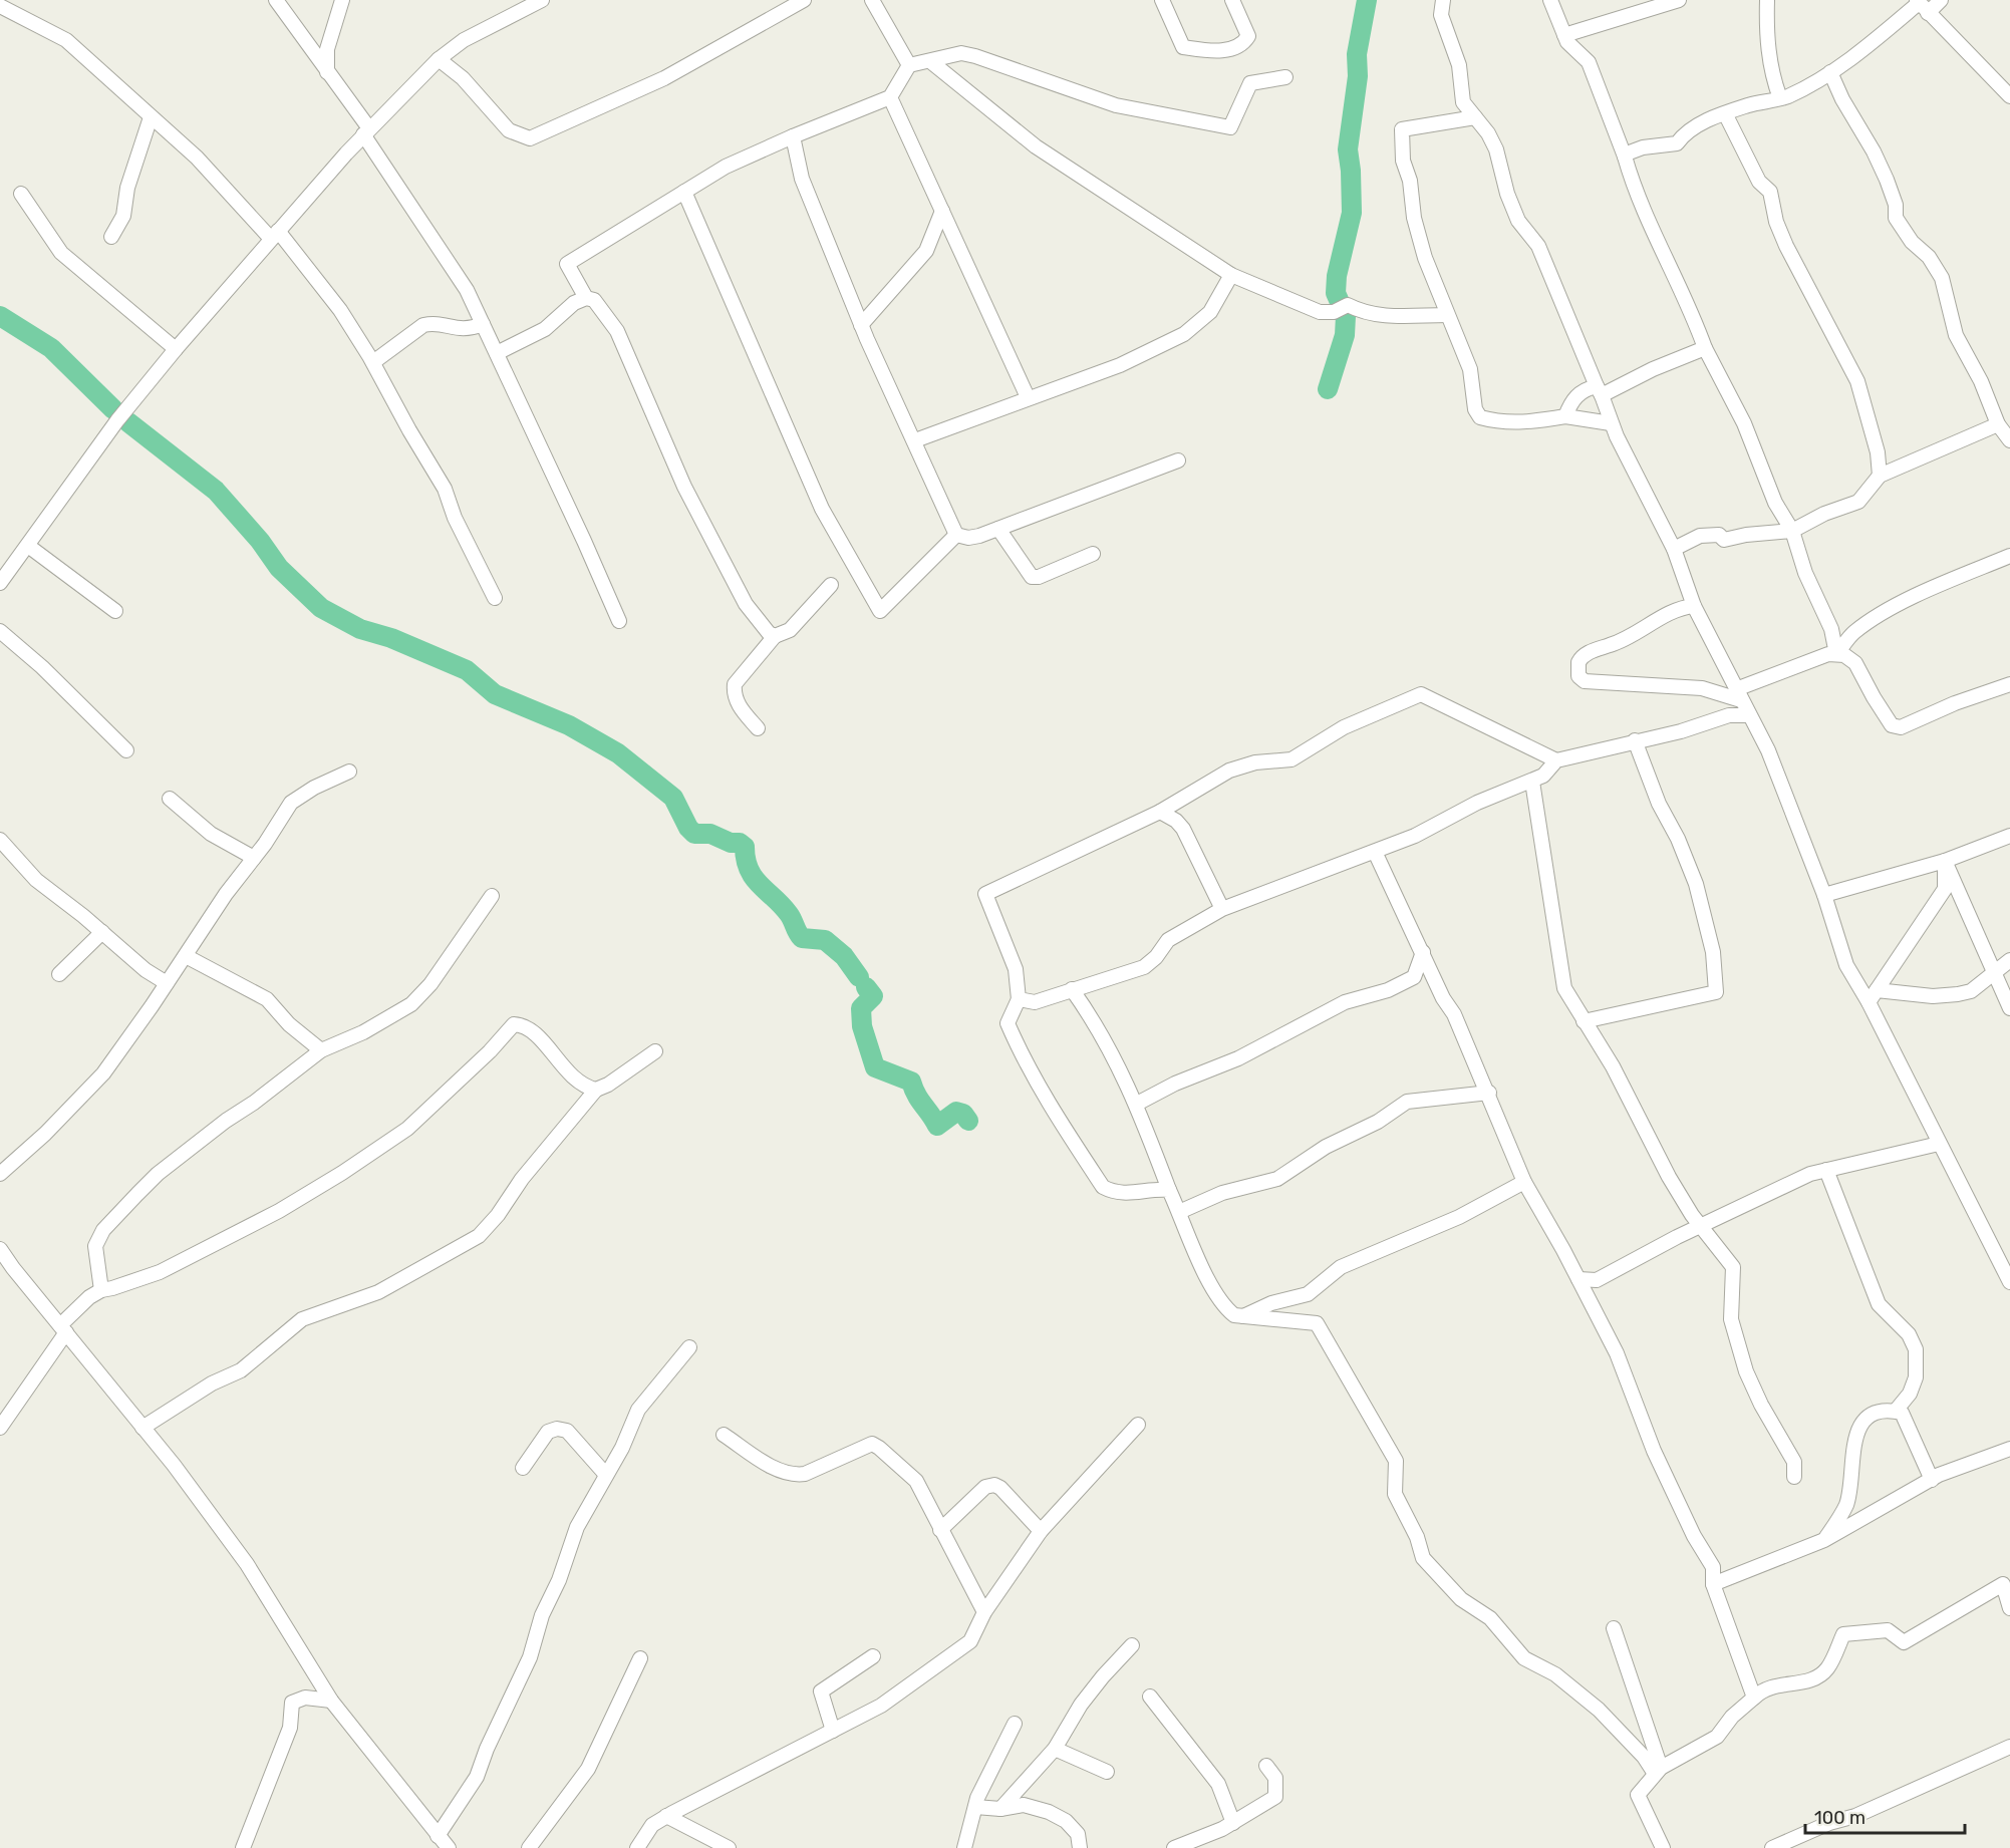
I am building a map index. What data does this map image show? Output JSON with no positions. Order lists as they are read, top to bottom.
{
  "scale_bar": "100 m"
}
